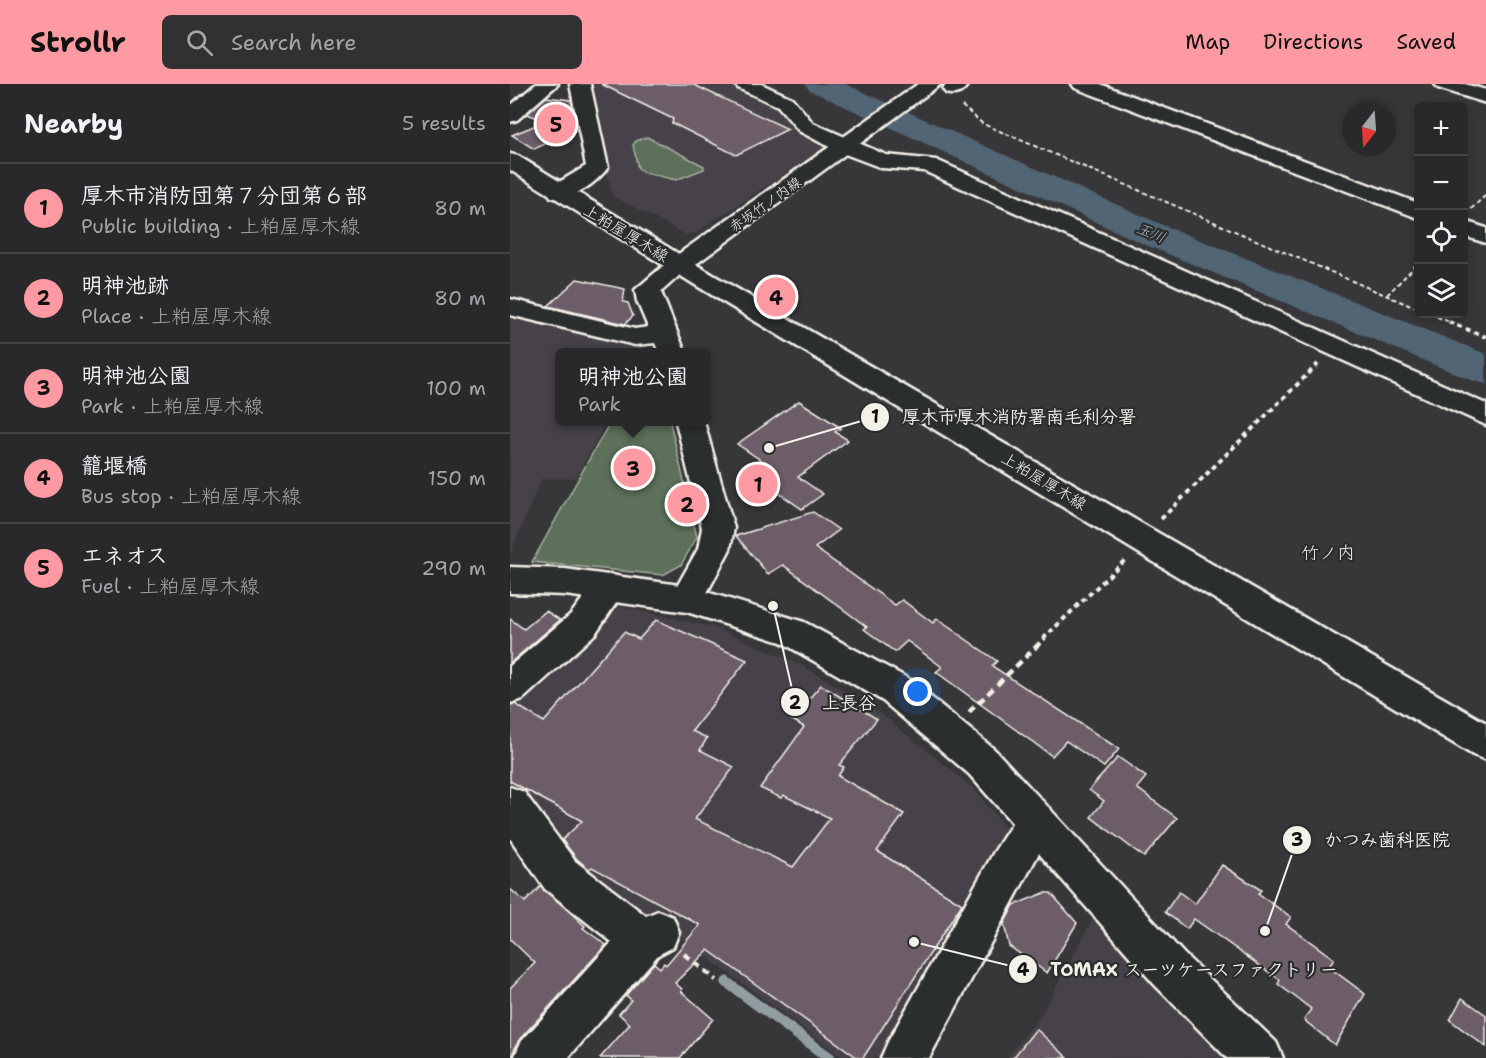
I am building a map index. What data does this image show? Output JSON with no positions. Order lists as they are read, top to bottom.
{
  "streets": {
    "street": ["赤坂竹ノ内線", "上粕屋厚木線"]
  },
  "crossings": [
    ["赤坂竹ノ内線", "上粕屋厚木線"]
  ],
  "districts": ["竹ノ内"],
  "water": ["玉川"],
  "places": [
    "厚木市厚木消防署南毛利分署",
    "上長谷",
    "かつみ歯科医院",
    "TOMAX スーツケースファクトリー"
  ],
  "north": "bottom",
  "page": {
    "header": "Strollr",
    "search": "Search here",
    "nav": ["Map", "Directions", "Saved"],
    "heading": ["Nearby", "5 results"],
    "map_buttons": ["+", "−"],
    "pins": [
      "5",
      "4",
      "3",
      "1",
      "2"
    ],
    "list": [
      {
        "mark": "1",
        "name": "厚木市消防団第７分団第６部",
        "note": "Public building · 上粕屋厚木線",
        "value": "80 m"
      },
      {
        "mark": "2",
        "name": "明神池跡",
        "note": "Place · 上粕屋厚木線",
        "value": "80 m"
      },
      {
        "mark": "3",
        "name": "明神池公園",
        "note": "Park · 上粕屋厚木線",
        "value": "100 m"
      },
      {
        "mark": "4",
        "name": "籠堰橋",
        "note": "Bus stop · 上粕屋厚木線",
        "value": "150 m"
      },
      {
        "mark": "5",
        "name": "エネオス",
        "note": "Fuel · 上粕屋厚木線",
        "value": "290 m"
      }
    ],
    "popup": ["明神池公園", "Park"]
  }
}
